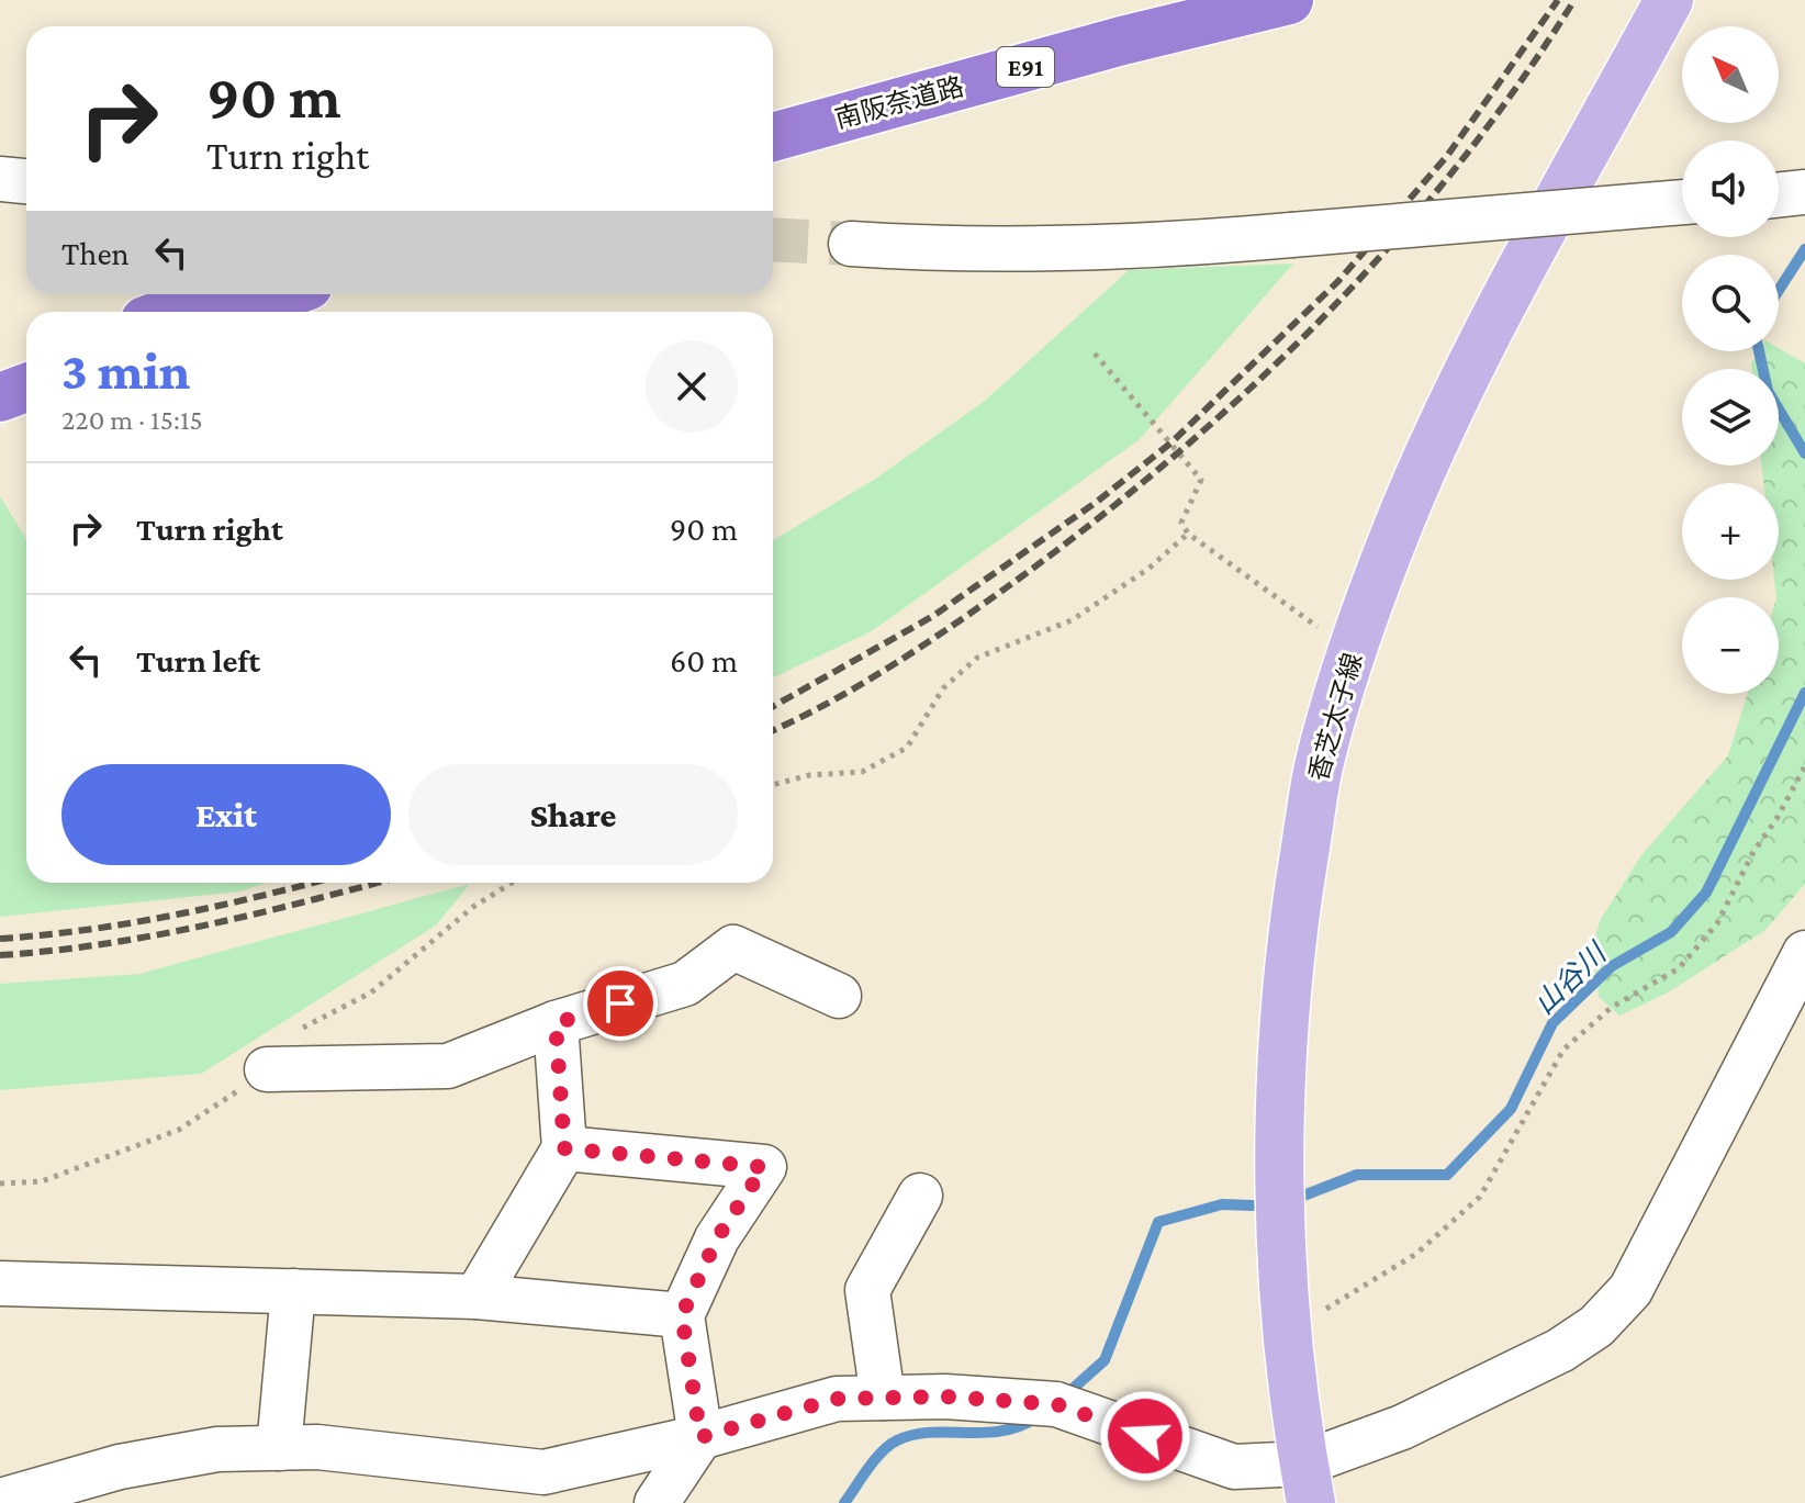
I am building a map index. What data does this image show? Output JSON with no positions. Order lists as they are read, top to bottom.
{
  "streets": {
    "highway": ["E91", "南阪奈道路"],
    "main road": ["香芝太子線"]
  },
  "water": ["山谷川"],
  "north": "top left",
  "page": {
    "map_buttons": ["+", "−"],
    "turn": ["90 m", "Turn right"],
    "then": "Then",
    "heading": ["3 min", "220 m · 15:15"],
    "list": [
      {
        "name": "Turn right",
        "value": "90 m"
      },
      {
        "name": "Turn left",
        "value": "60 m"
      }
    ],
    "buttons": ["Exit", "Share"]
  }
}
